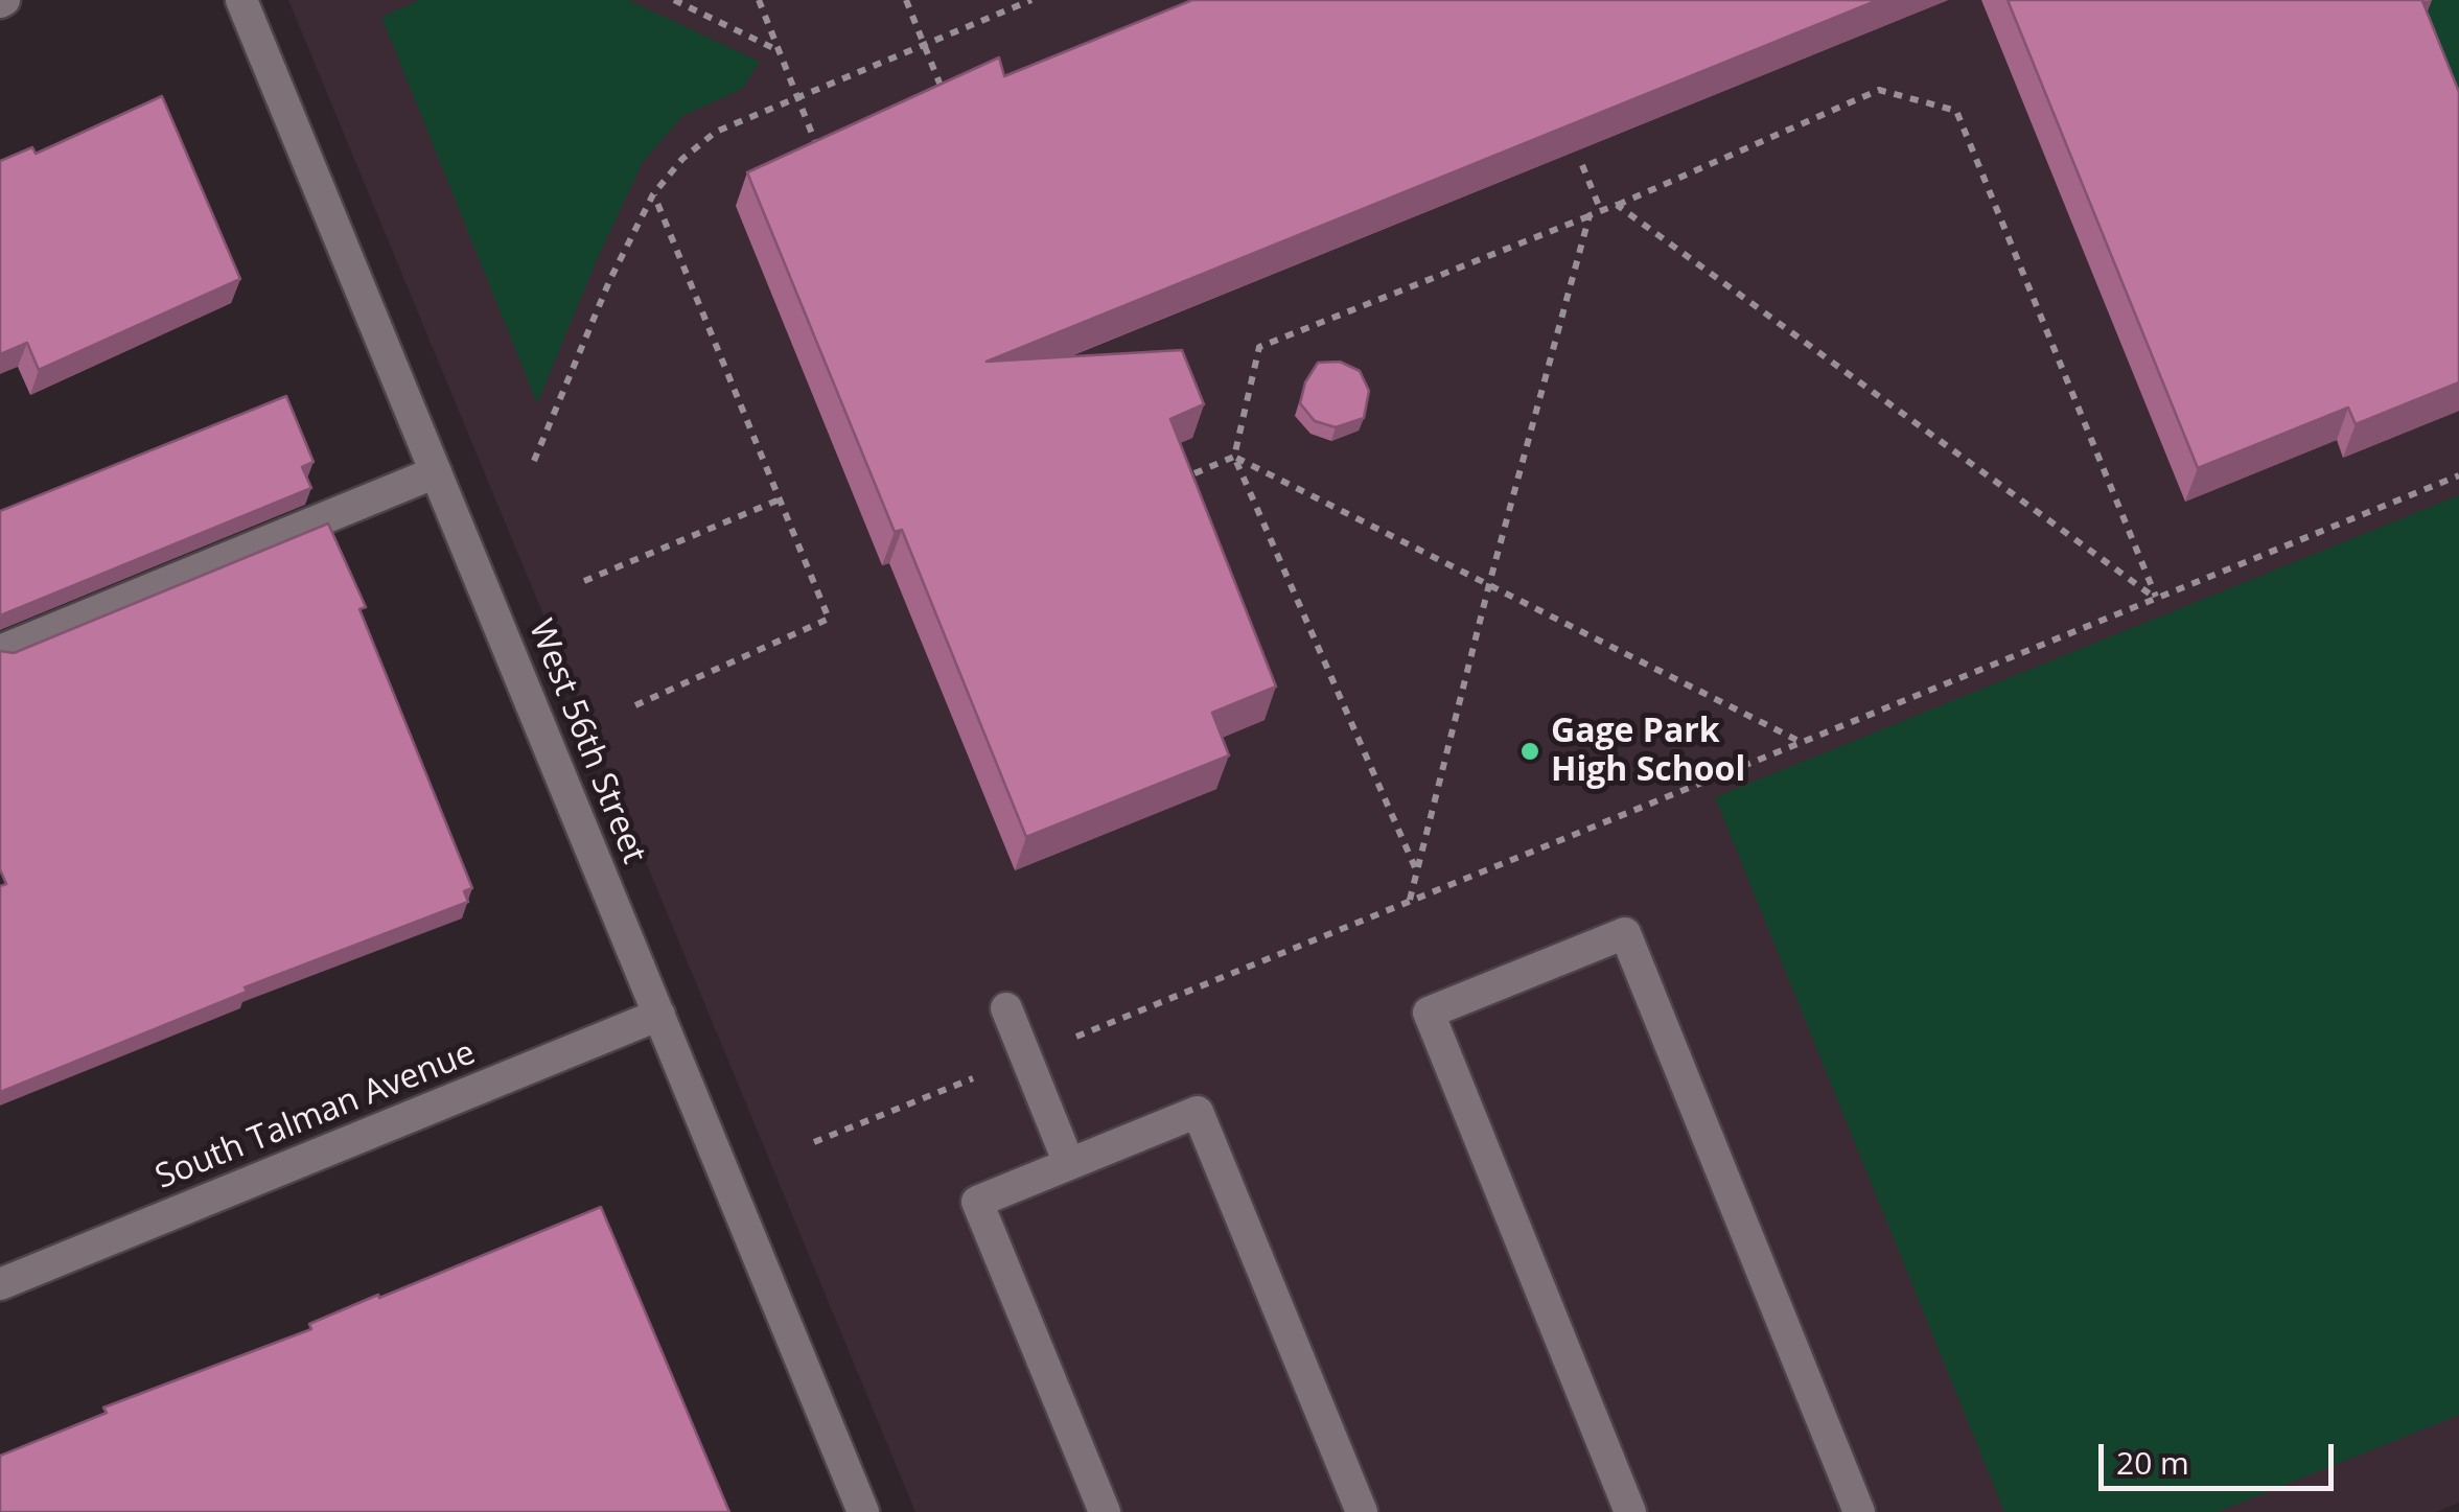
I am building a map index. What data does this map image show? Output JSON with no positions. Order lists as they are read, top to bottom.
{
  "streets": {
    "street": ["West 56th Street", "South Talman Avenue"]
  },
  "crossings": [
    ["West 56th Street", "South Talman Avenue"]
  ],
  "places": ["Gage Park High School"],
  "scale_bar": "20 m"
}
